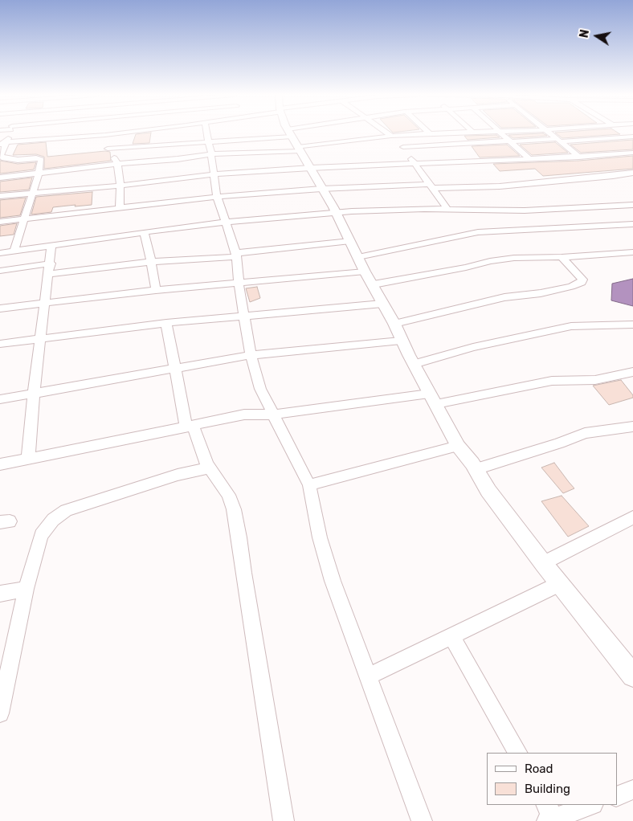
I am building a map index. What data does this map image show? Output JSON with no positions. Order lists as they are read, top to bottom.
{
  "legend": ["Road", "Building"],
  "north": "left"
}
